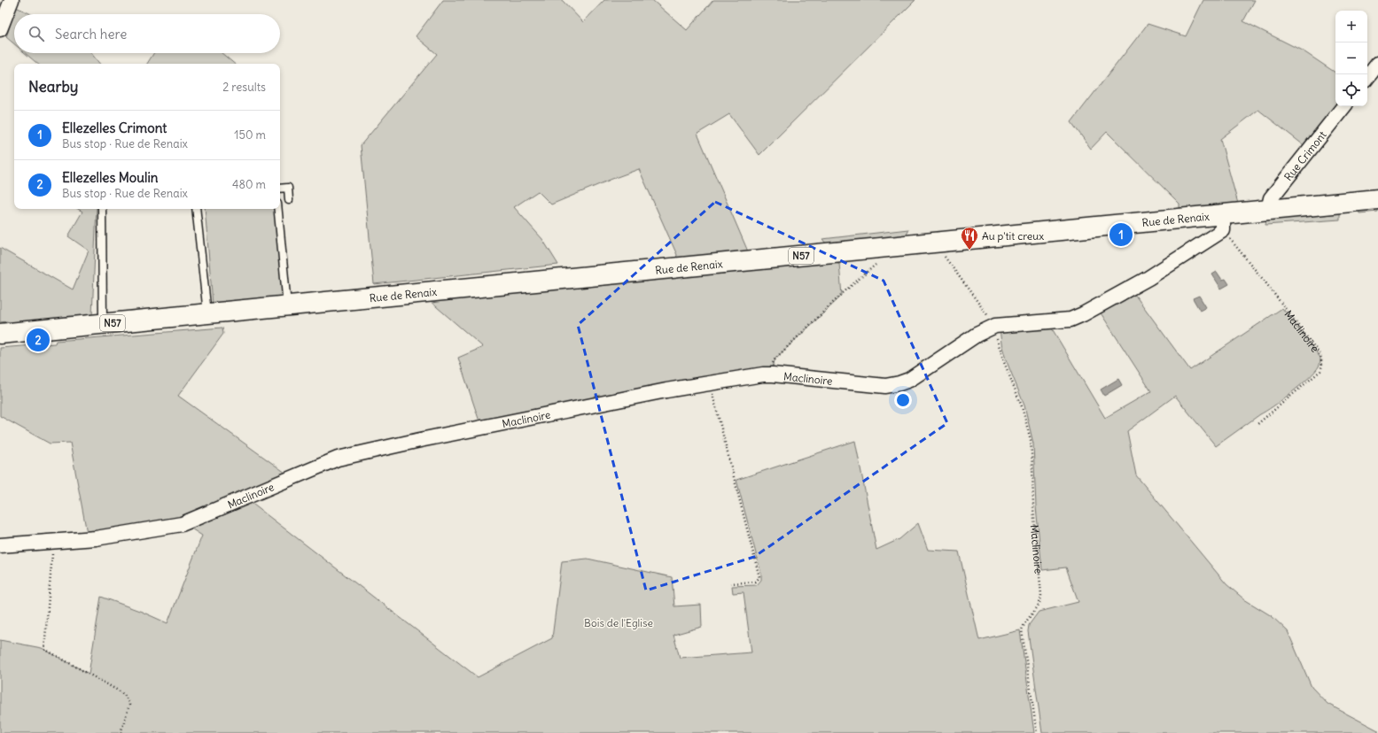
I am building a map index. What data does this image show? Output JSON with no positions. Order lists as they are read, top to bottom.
{
  "streets": {
    "main road": ["Rue de Renaix", "N57"],
    "street": ["Rue Crimont", "Maclinoire"]
  },
  "crossings": [
    ["Rue Crimont", "Rue de Renaix"],
    ["Rue de Renaix", "Maclinoire"]
  ],
  "parks": ["Bois de l'Eglise"],
  "places": {
    "restaurant": ["Au p'tit creux"]
  },
  "page": {
    "map_buttons": ["+", "−"],
    "search": "Search here",
    "heading": ["Nearby", "2 results"],
    "list": [
      {
        "mark": "1",
        "name": "Ellezelles Crimont",
        "note": "Bus stop · Rue de Renaix",
        "value": "150 m"
      },
      {
        "mark": "2",
        "name": "Ellezelles Moulin",
        "note": "Bus stop · Rue de Renaix",
        "value": "480 m"
      }
    ],
    "pins": ["1", "2"]
  }
}
